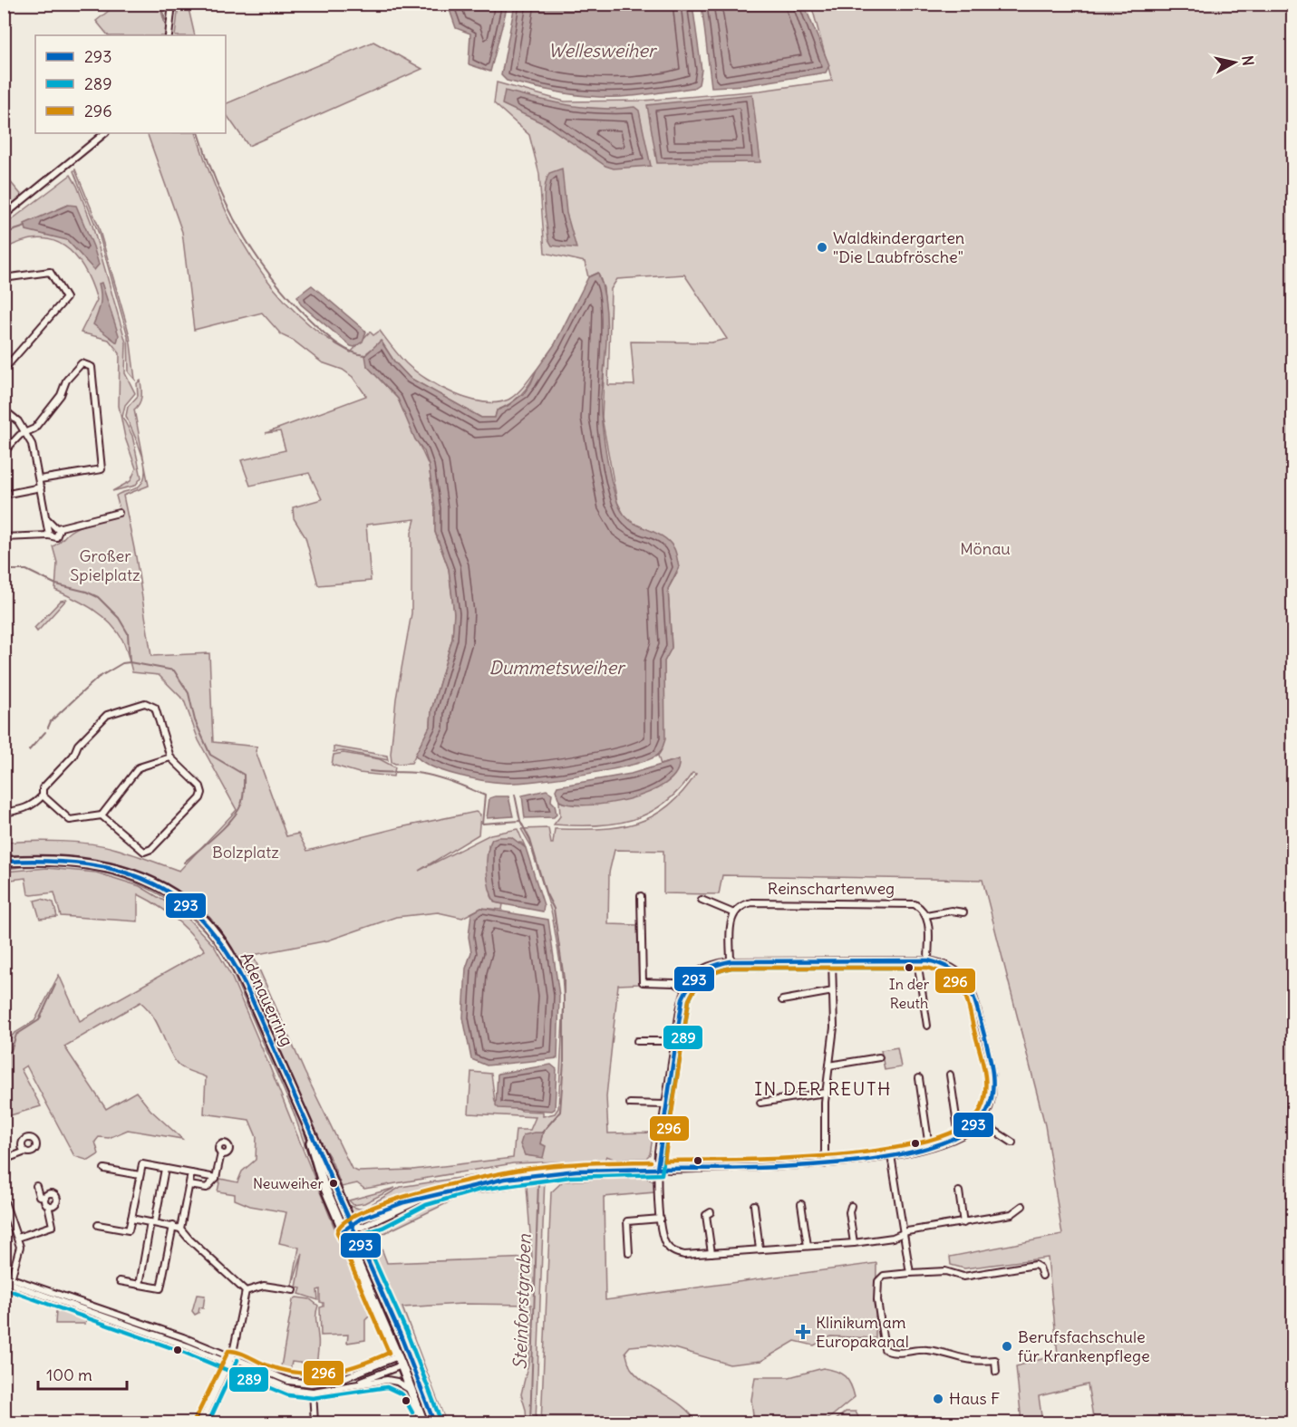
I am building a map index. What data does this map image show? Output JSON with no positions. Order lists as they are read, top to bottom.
{
  "streets": {
    "main road": ["Adenauerring"],
    "street": ["Reinschartenweg"]
  },
  "districts": ["IN DER REUTH"],
  "water": ["Wellesweiher", "Dummetsweiher", "Steinforstgraben"],
  "parks": ["Mönau", "Großer Spielplatz", "Bolzplatz"],
  "places": {
    "other": [
      "Waldkindergarten \"Die Laubfrösche\"",
      "In der Reuth",
      "Neuweiher",
      "Berufsfachschule für Krankenpflege",
      "Haus F"
    ],
    "health": ["Klinikum am Europakanal"]
  },
  "lines": ["transit line 293", "transit line 289", "transit line 296"],
  "legend": ["293", "289", "296"],
  "scale_bar": "100 m",
  "north": "right"
}
